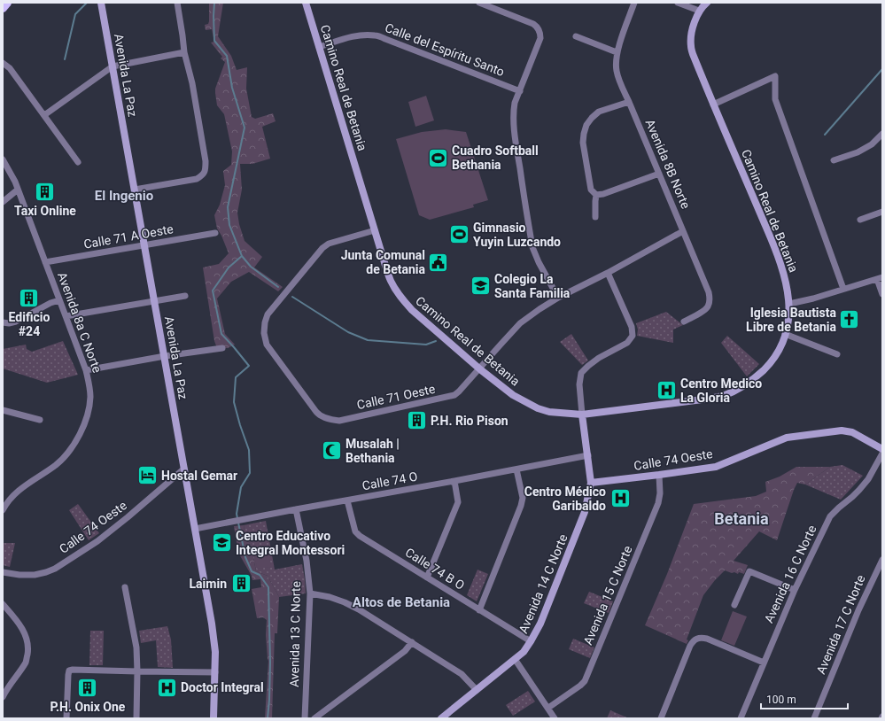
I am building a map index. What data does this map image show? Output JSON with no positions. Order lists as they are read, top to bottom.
{
  "streets": {
    "street": [
      "Calle del Espíritu Santo",
      "Avenida La Paz",
      "Camino Real de Betania",
      "Avenida 8B Norte",
      "Calle 71 A Oeste",
      "Avenida 8a C Norte",
      "Calle 71 Oeste",
      "Calle 74 Oeste",
      "Calle 74 O",
      "Calle 74 B O",
      "Avenida 16 C Norte",
      "Avenida 14 C Norte",
      "Avenida 15 C Norte",
      "Avenida 17 C Norte",
      "Avenida 13 C Norte"
    ]
  },
  "crossings": [
    ["Calle del Espíritu Santo", "Camino Real de Betania"],
    ["Avenida La Paz", "Calle 71 A Oeste"],
    ["Avenida La Paz", "Calle 74 Oeste"],
    ["Avenida La Paz", "Calle 74 O"],
    ["Camino Real de Betania", "Calle 71 Oeste"],
    ["Avenida 8B Norte", "Calle 71 Oeste"],
    ["Calle 71 A Oeste", "Avenida 8a C Norte"],
    ["Calle 74 Oeste", "Avenida 14 C Norte"],
    ["Calle 74 Oeste", "Avenida 15 C Norte"],
    ["Calle 74 O", "Calle 74 B O"],
    ["Calle 74 O", "Avenida 13 C Norte"],
    ["Calle 74 B O", "Avenida 14 C Norte"]
  ],
  "districts": ["El Ingenio", "Betania", "Altos de Betania"],
  "places": {
    "sports": ["Cuadro Softball Bethania", "Gimnasio Yuyin Luzcando"],
    "building": [
      "Taxi Online",
      "Edificio #24",
      "P.H. Rio Pison",
      "Laimin",
      "P.H. Onix One"
    ],
    "public building": ["Junta Comunal de Betania"],
    "school or university": ["Colegio La Santa Familia", "Centro Educativo Integral Montessori"],
    "church": ["Iglesia Bautista Libre de Betania"],
    "hospital": ["Centro Medico La Gloria", "Centro Médico Garibaldo", "Doctor Integral"],
    "mosque": ["Musalah | Bethania"],
    "hotel": ["Hostal Gemar"]
  },
  "scale_bar": "100 m"
}
